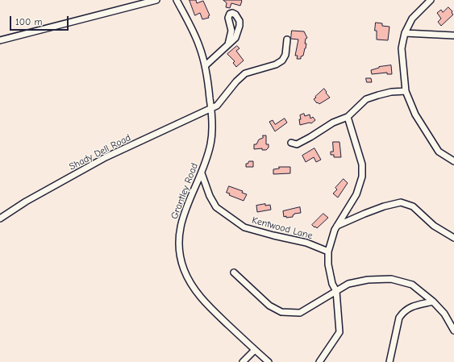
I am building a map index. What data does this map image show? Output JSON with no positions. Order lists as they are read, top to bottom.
{
  "streets": {
    "street": ["Shady Dell Road", "Grantley Road", "Kentwood Lane"]
  },
  "crossings": [
    ["Shady Dell Road", "Grantley Road"],
    ["Grantley Road", "Kentwood Lane"]
  ],
  "scale_bar": "100 m"
}
